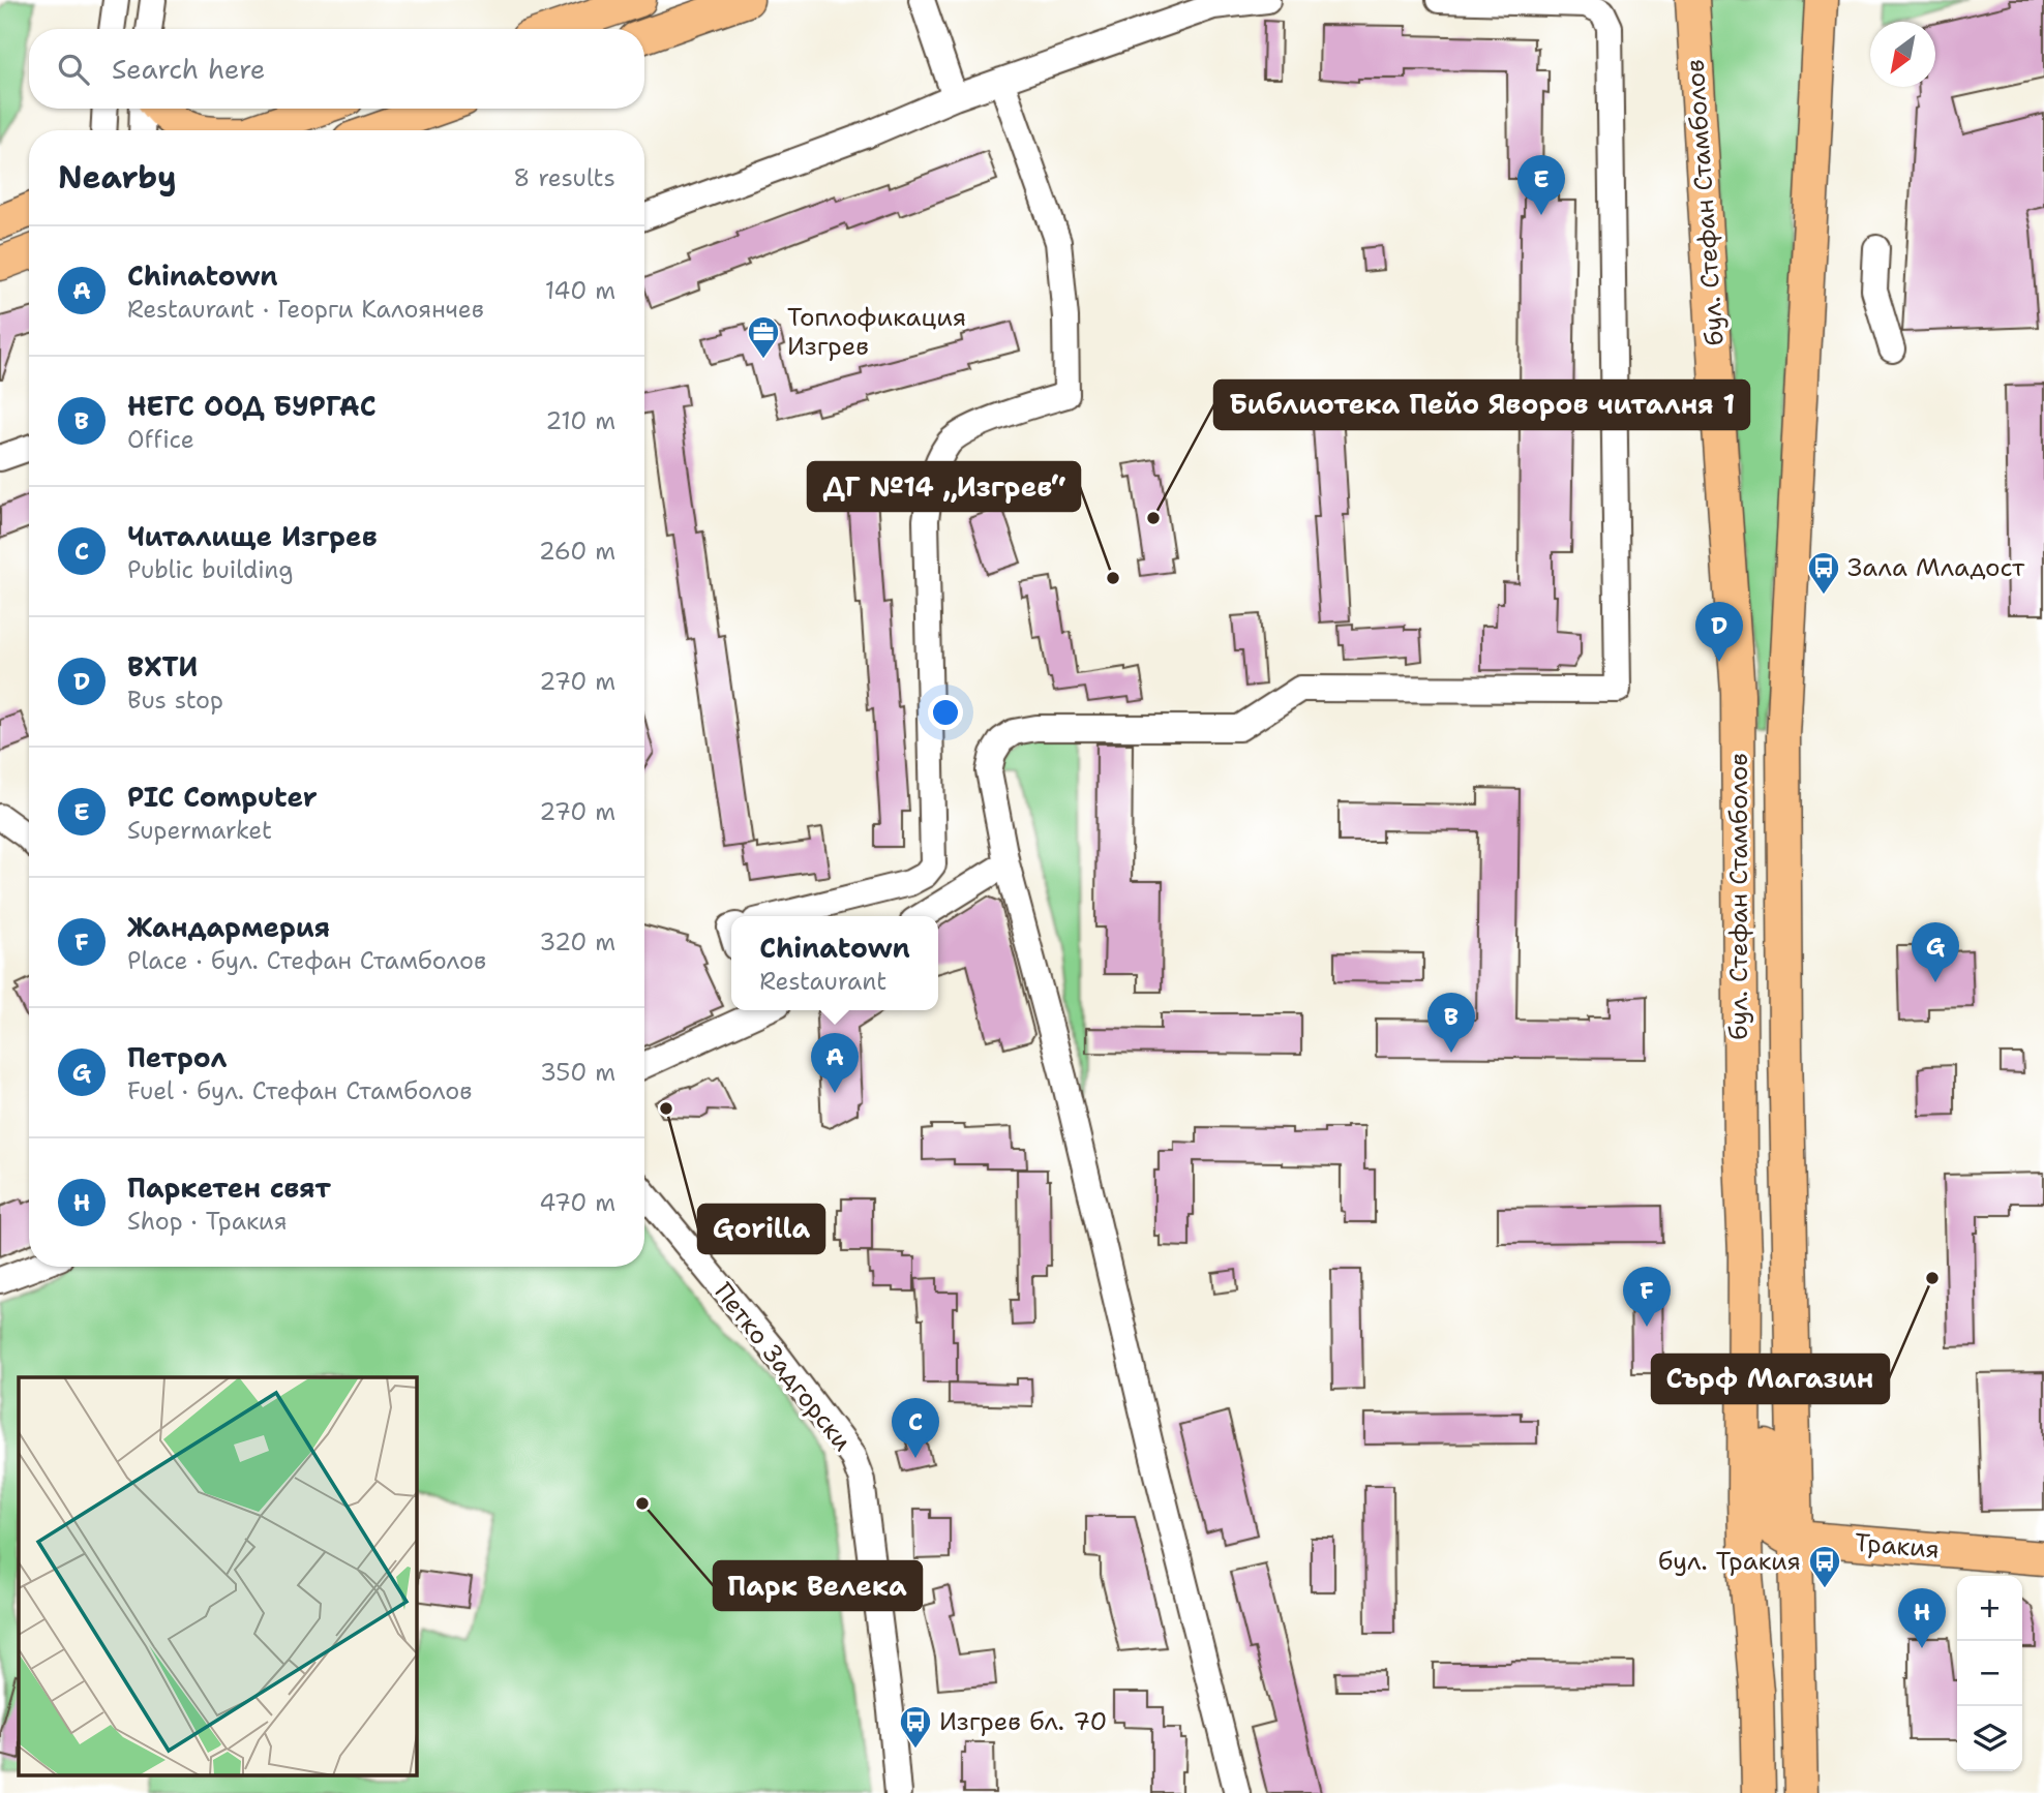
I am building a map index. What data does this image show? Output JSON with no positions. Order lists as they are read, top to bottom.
{
  "streets": {
    "main road": ["бул. Стефан Стамболов", "Тракия"],
    "street": ["Петко Задгорски"]
  },
  "crossings": [
    ["бул. Стефан Стамболов", "Тракия"]
  ],
  "places": {
    "office": ["Топлофикация Изгрев"],
    "other": [
      "Библиотека Пейо Яворов читалня 1",
      "ДГ №14 „Изгрев“",
      "Gorilla",
      "Сърф Магазин",
      "Парк Велека"
    ],
    "bus stop": ["Зала Младост", "бул. Тракия", "Изгрев бл. 70"]
  },
  "north": "bottom left",
  "page": {
    "search": "Search here",
    "heading": ["Nearby", "8 results"],
    "pins": [
      "E",
      "D",
      "G",
      "B",
      "A",
      "F",
      "C",
      "H"
    ],
    "list": [
      {
        "mark": "A",
        "name": "Chinatown",
        "note": "Restaurant · Георги Калоянчев",
        "value": "140 m"
      },
      {
        "mark": "B",
        "name": "НЕГС ООД БУРГАС",
        "note": "Office",
        "value": "210 m"
      },
      {
        "mark": "C",
        "name": "Читалище Изгрев",
        "note": "Public building",
        "value": "260 m"
      },
      {
        "mark": "D",
        "name": "ВХТИ",
        "note": "Bus stop",
        "value": "270 m"
      },
      {
        "mark": "E",
        "name": "PIC Computer",
        "note": "Supermarket",
        "value": "270 m"
      },
      {
        "mark": "F",
        "name": "Жандармерия",
        "note": "Place · бул. Стефан Стамболов",
        "value": "320 m"
      },
      {
        "mark": "G",
        "name": "Петрол",
        "note": "Fuel · бул. Стефан Стамболов",
        "value": "350 m"
      },
      {
        "mark": "H",
        "name": "Паркетен свят",
        "note": "Shop · Тракия",
        "value": "470 m"
      }
    ],
    "popup": ["Chinatown", "Restaurant"],
    "map_buttons": ["+", "−"]
  }
}
